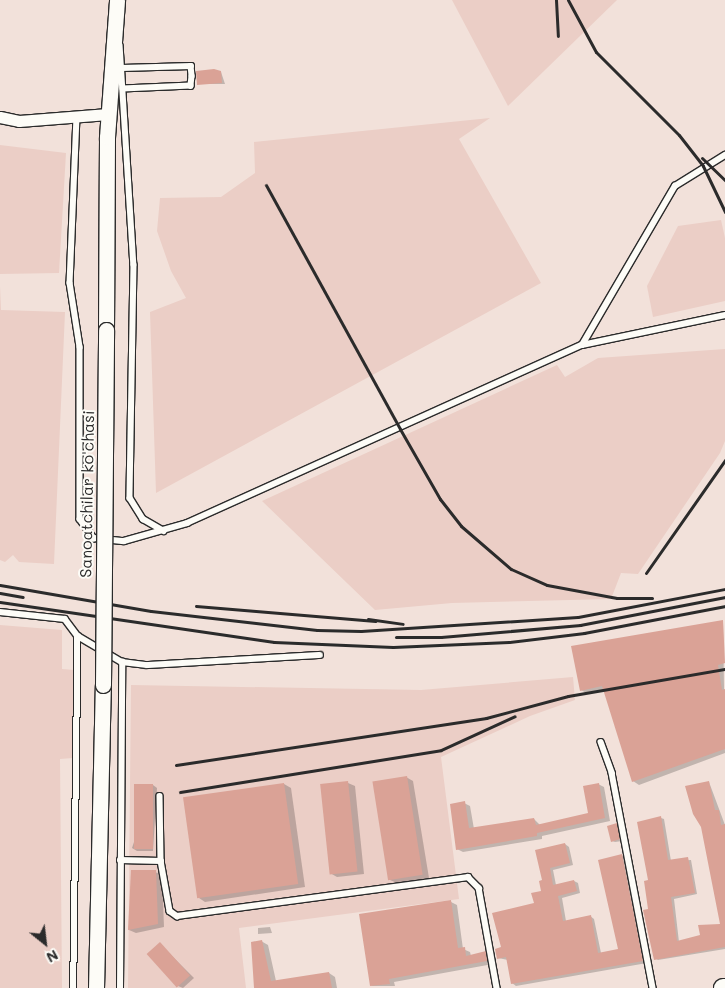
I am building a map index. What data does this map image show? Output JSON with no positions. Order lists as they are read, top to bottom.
{
  "streets": {
    "main road": ["Sanoatchilar ko'chasi"]
  },
  "north": "bottom right"
}
